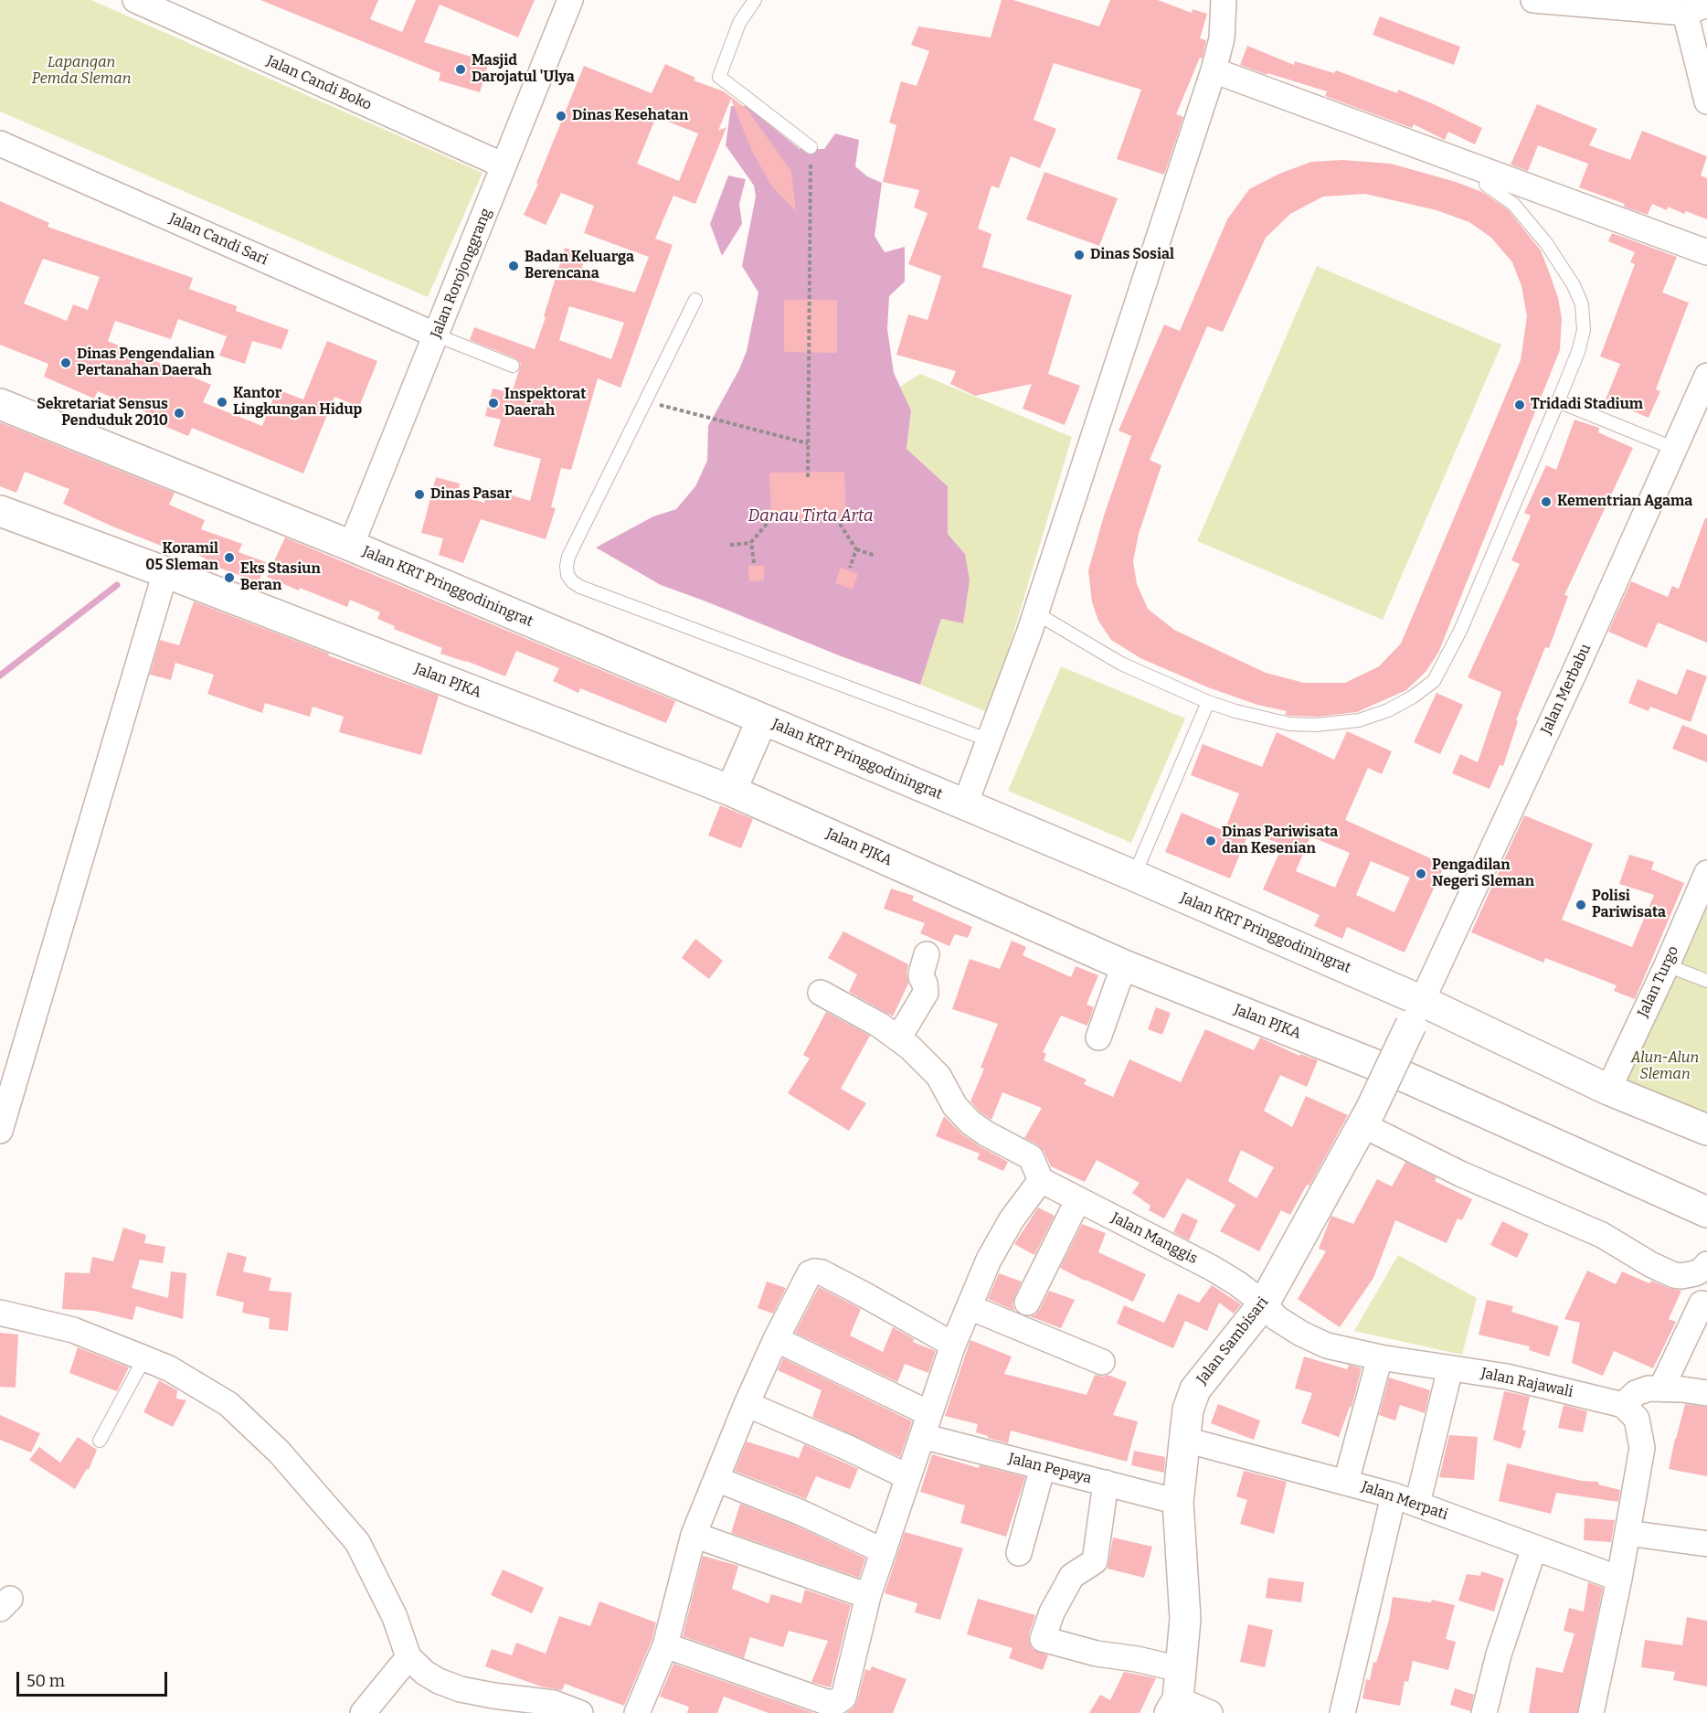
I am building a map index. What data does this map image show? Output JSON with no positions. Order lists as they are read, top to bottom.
{
  "streets": {
    "main road": ["Jalan KRT Pringgodiningrat", "Jalan PJKA", "Jalan Sambisari"],
    "street": [
      "Jalan Candi Boko",
      "Jalan Candi Sari",
      "Jalan Rorojonggrang",
      "Jalan Merbabu",
      "Jalan Turgo",
      "Jalan Manggis",
      "Jalan Rajawali",
      "Jalan Pepaya",
      "Jalan Merpati"
    ]
  },
  "crossings": [
    ["Jalan Candi Boko", "Jalan Rorojonggrang"],
    ["Jalan Candi Sari", "Jalan Rorojonggrang"],
    ["Jalan Rorojonggrang", "Jalan KRT Pringgodiningrat"],
    ["Jalan KRT Pringgodiningrat", "Jalan Merbabu"],
    ["Jalan KRT Pringgodiningrat", "Jalan Turgo"],
    ["Jalan KRT Pringgodiningrat", "Jalan Sambisari"],
    ["Jalan Merbabu", "Jalan Sambisari"],
    ["Jalan Manggis", "Jalan Sambisari"],
    ["Jalan Manggis", "Jalan Rajawali"],
    ["Jalan Sambisari", "Jalan Rajawali"],
    ["Jalan Sambisari", "Jalan Pepaya"],
    ["Jalan Sambisari", "Jalan Merpati"]
  ],
  "water": ["Danau Tirta Arta"],
  "parks": ["Lapangan Pemda Sleman", "Alun-Alun Sleman"],
  "places": [
    "Masjid Darojatul 'Ulya",
    "Dinas Kesehatan",
    "Dinas Sosial",
    "Badan Keluarga Berencana",
    "Dinas Pengendalian Pertanahan Daerah",
    "Kantor Lingkungan Hidup",
    "Inspektorat Daerah",
    "Tridadi Stadium",
    "Sekretariat Sensus Penduduk 2010",
    "Dinas Pasar",
    "Kementrian Agama",
    "Koramil 05 Sleman",
    "Eks Stasiun Beran",
    "Dinas Pariwisata dan Kesenian",
    "Pengadilan Negeri Sleman",
    "Polisi Pariwisata"
  ],
  "scale_bar": "50 m"
}
